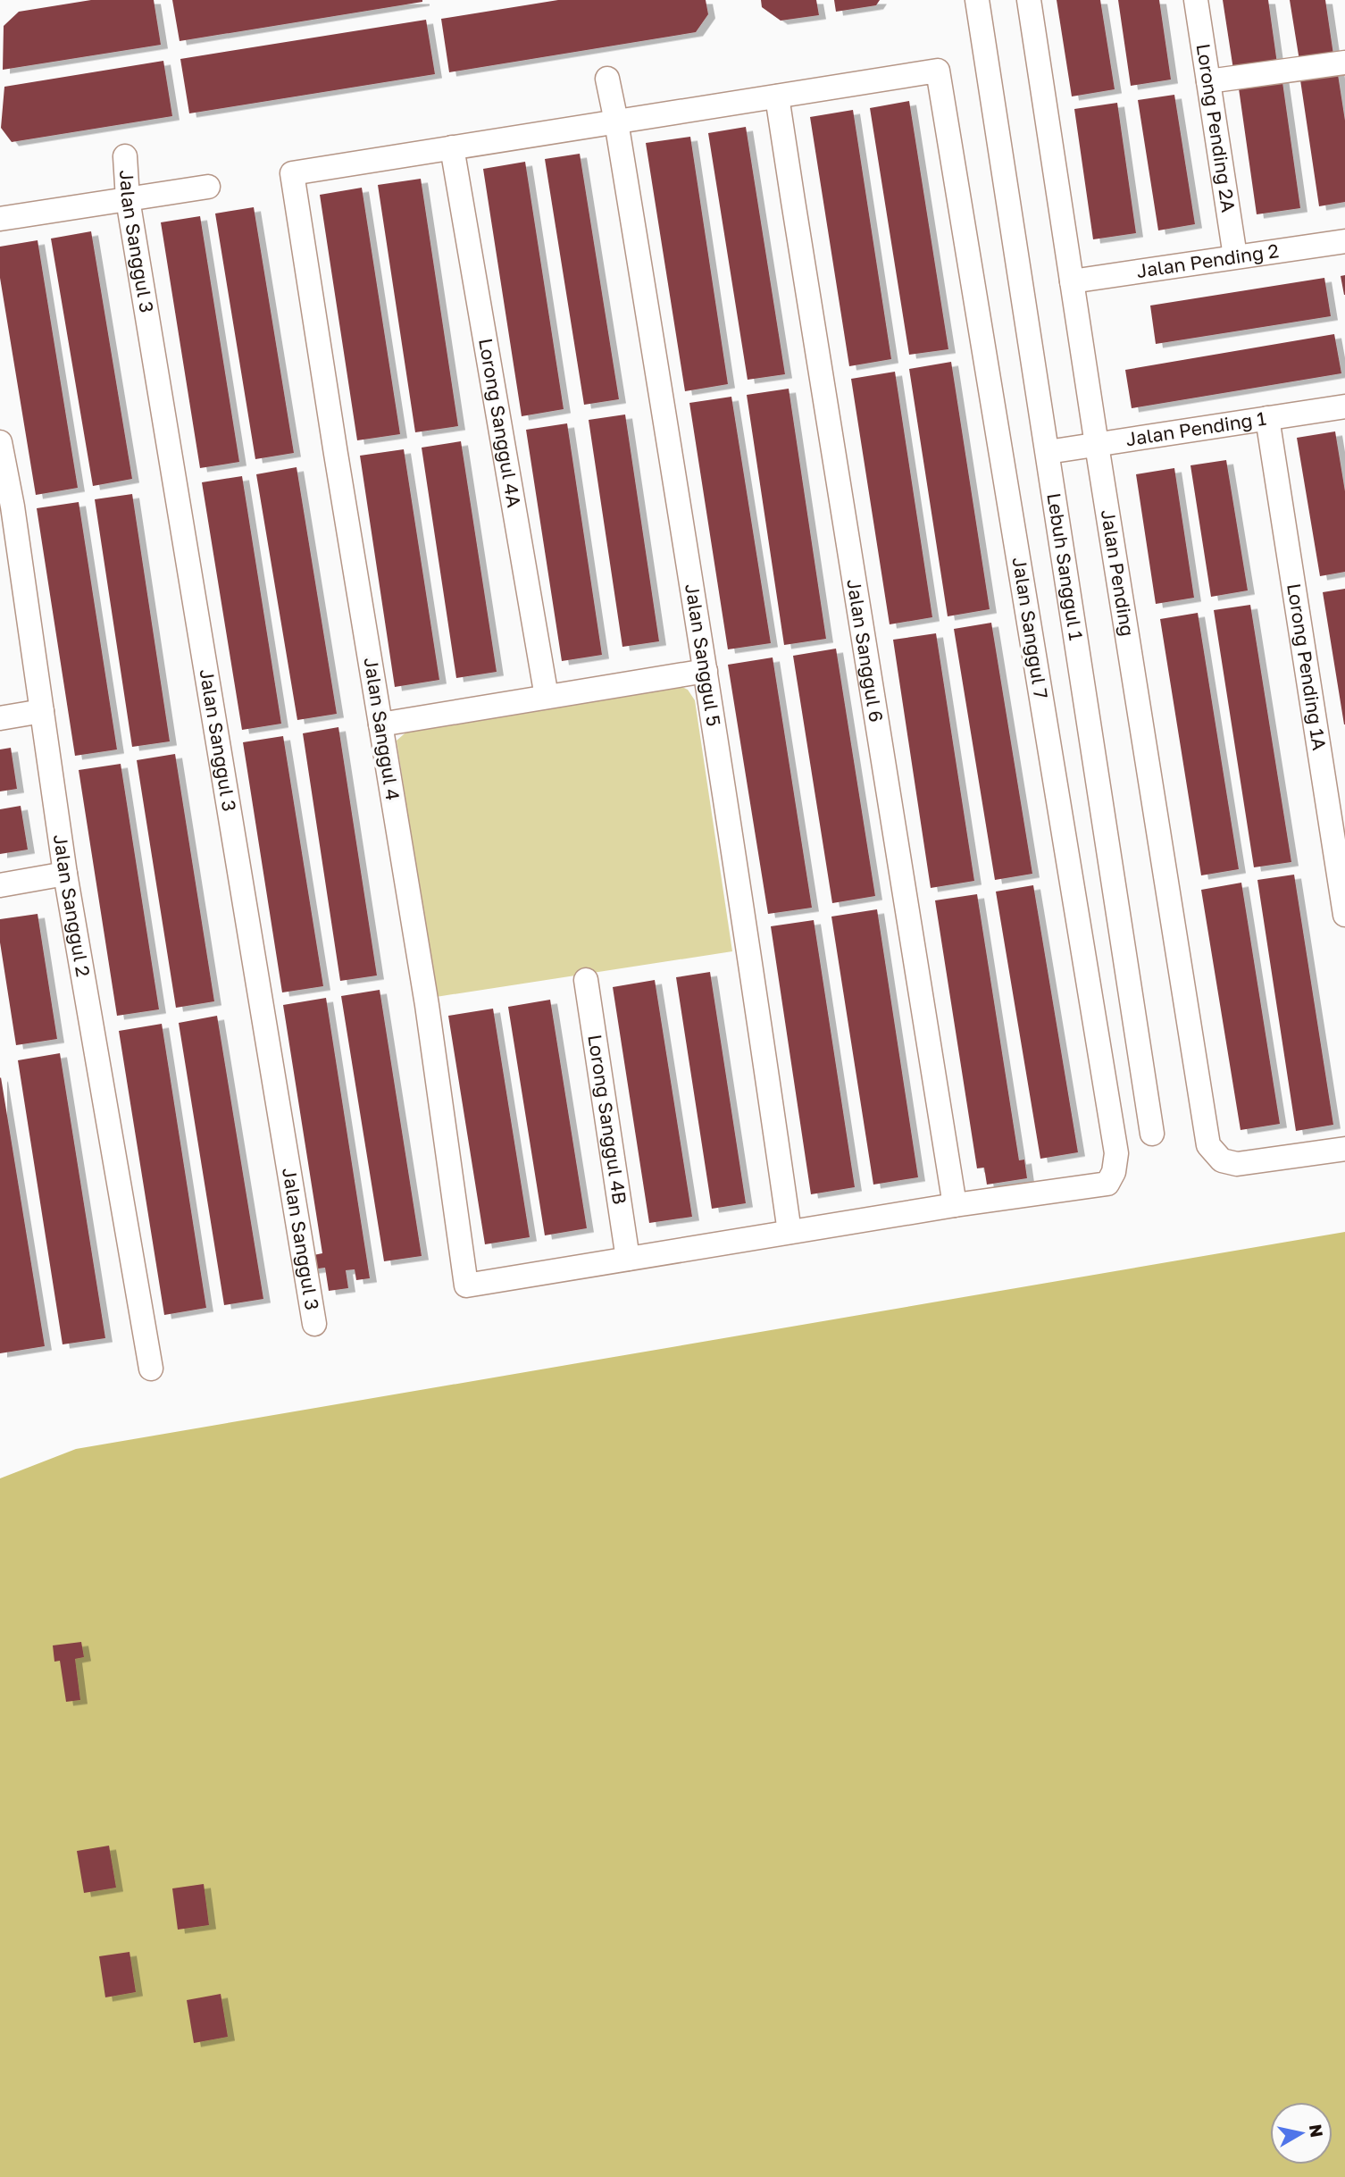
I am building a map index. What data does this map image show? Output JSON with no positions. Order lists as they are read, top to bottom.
{
  "streets": {
    "street": [
      "Lorong Pending 2A",
      "Jalan Sanggul 3",
      "Jalan Pending 2",
      "Lorong Sanggul 4A",
      "Jalan Pending 1",
      "Lebuh Sanggul 1",
      "Jalan Pending",
      "Jalan Sanggul 7",
      "Jalan Sanggul 6",
      "Jalan Sanggul 5",
      "Lorong Pending 1A",
      "Jalan Sanggul 4",
      "Jalan Sanggul 2",
      "Lorong Sanggul 4B"
    ]
  },
  "crossings": [
    ["Lorong Pending 2A", "Jalan Pending 2"],
    ["Jalan Pending 2", "Jalan Pending"],
    ["Lorong Sanggul 4A", "Jalan Sanggul 4"],
    ["Jalan Pending 1", "Lebuh Sanggul 1"],
    ["Jalan Pending 1", "Jalan Pending"],
    ["Jalan Pending 1", "Lorong Pending 1A"],
    ["Jalan Sanggul 7", "Jalan Sanggul 6"],
    ["Jalan Sanggul 4", "Lorong Sanggul 4B"]
  ],
  "north": "right"
}
